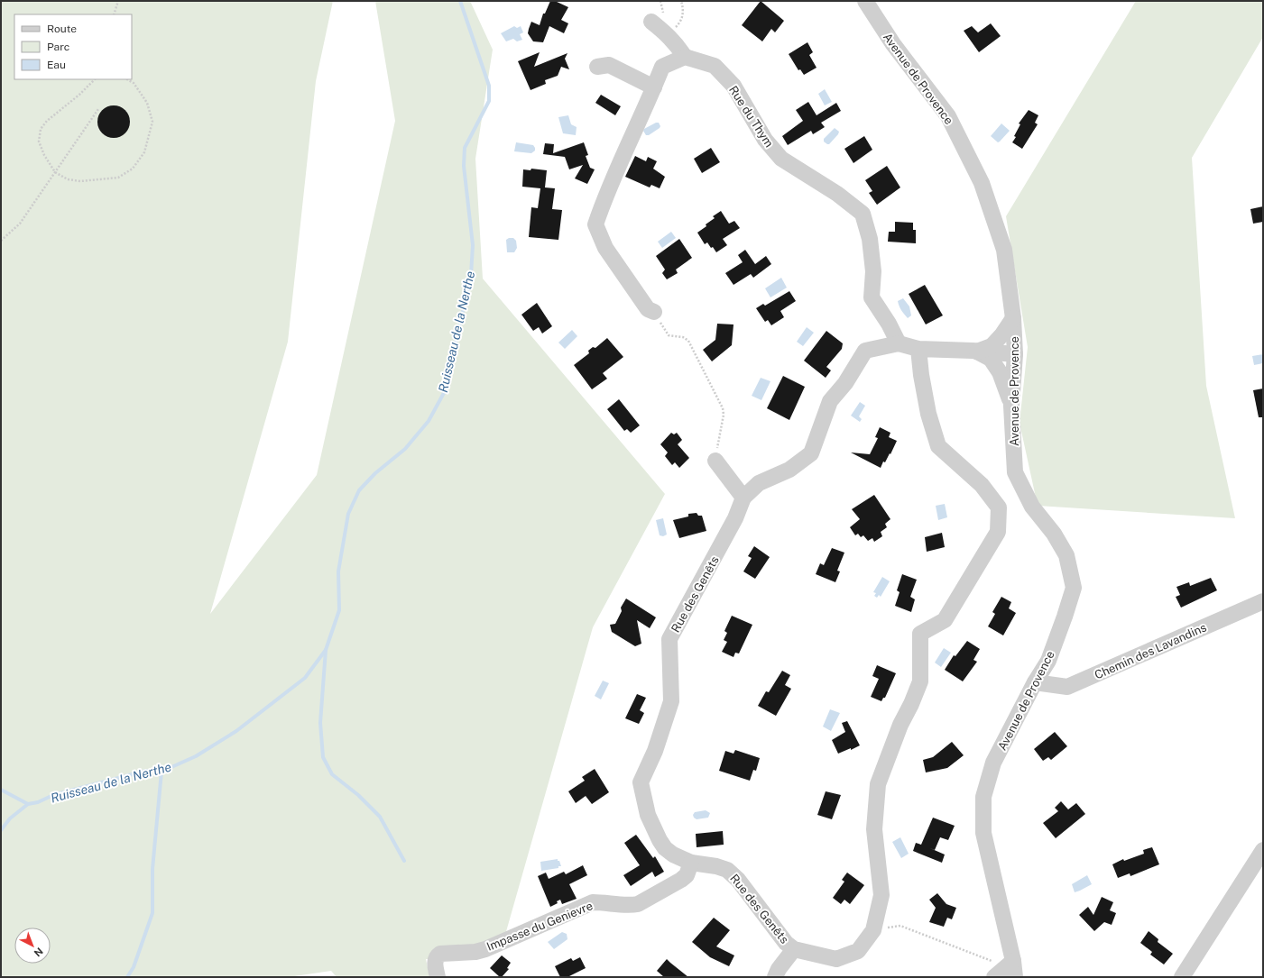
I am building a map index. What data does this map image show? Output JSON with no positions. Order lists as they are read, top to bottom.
{
  "streets": {
    "street": [
      "Avenue de Provence",
      "Rue du Thym",
      "Rue des Genêts",
      "Chemin des Lavandins",
      "Impasse du Genievre"
    ]
  },
  "crossings": [
    ["Avenue de Provence", "Rue des Genêts"],
    ["Avenue de Provence", "Chemin des Lavandins"],
    ["Rue du Thym", "Rue des Genêts"],
    ["Rue des Genêts", "Impasse du Genievre"]
  ],
  "water": ["Ruisseau de la Nerthe"],
  "legend": ["Route", "Parc", "Eau"],
  "north": "bottom right"
}
